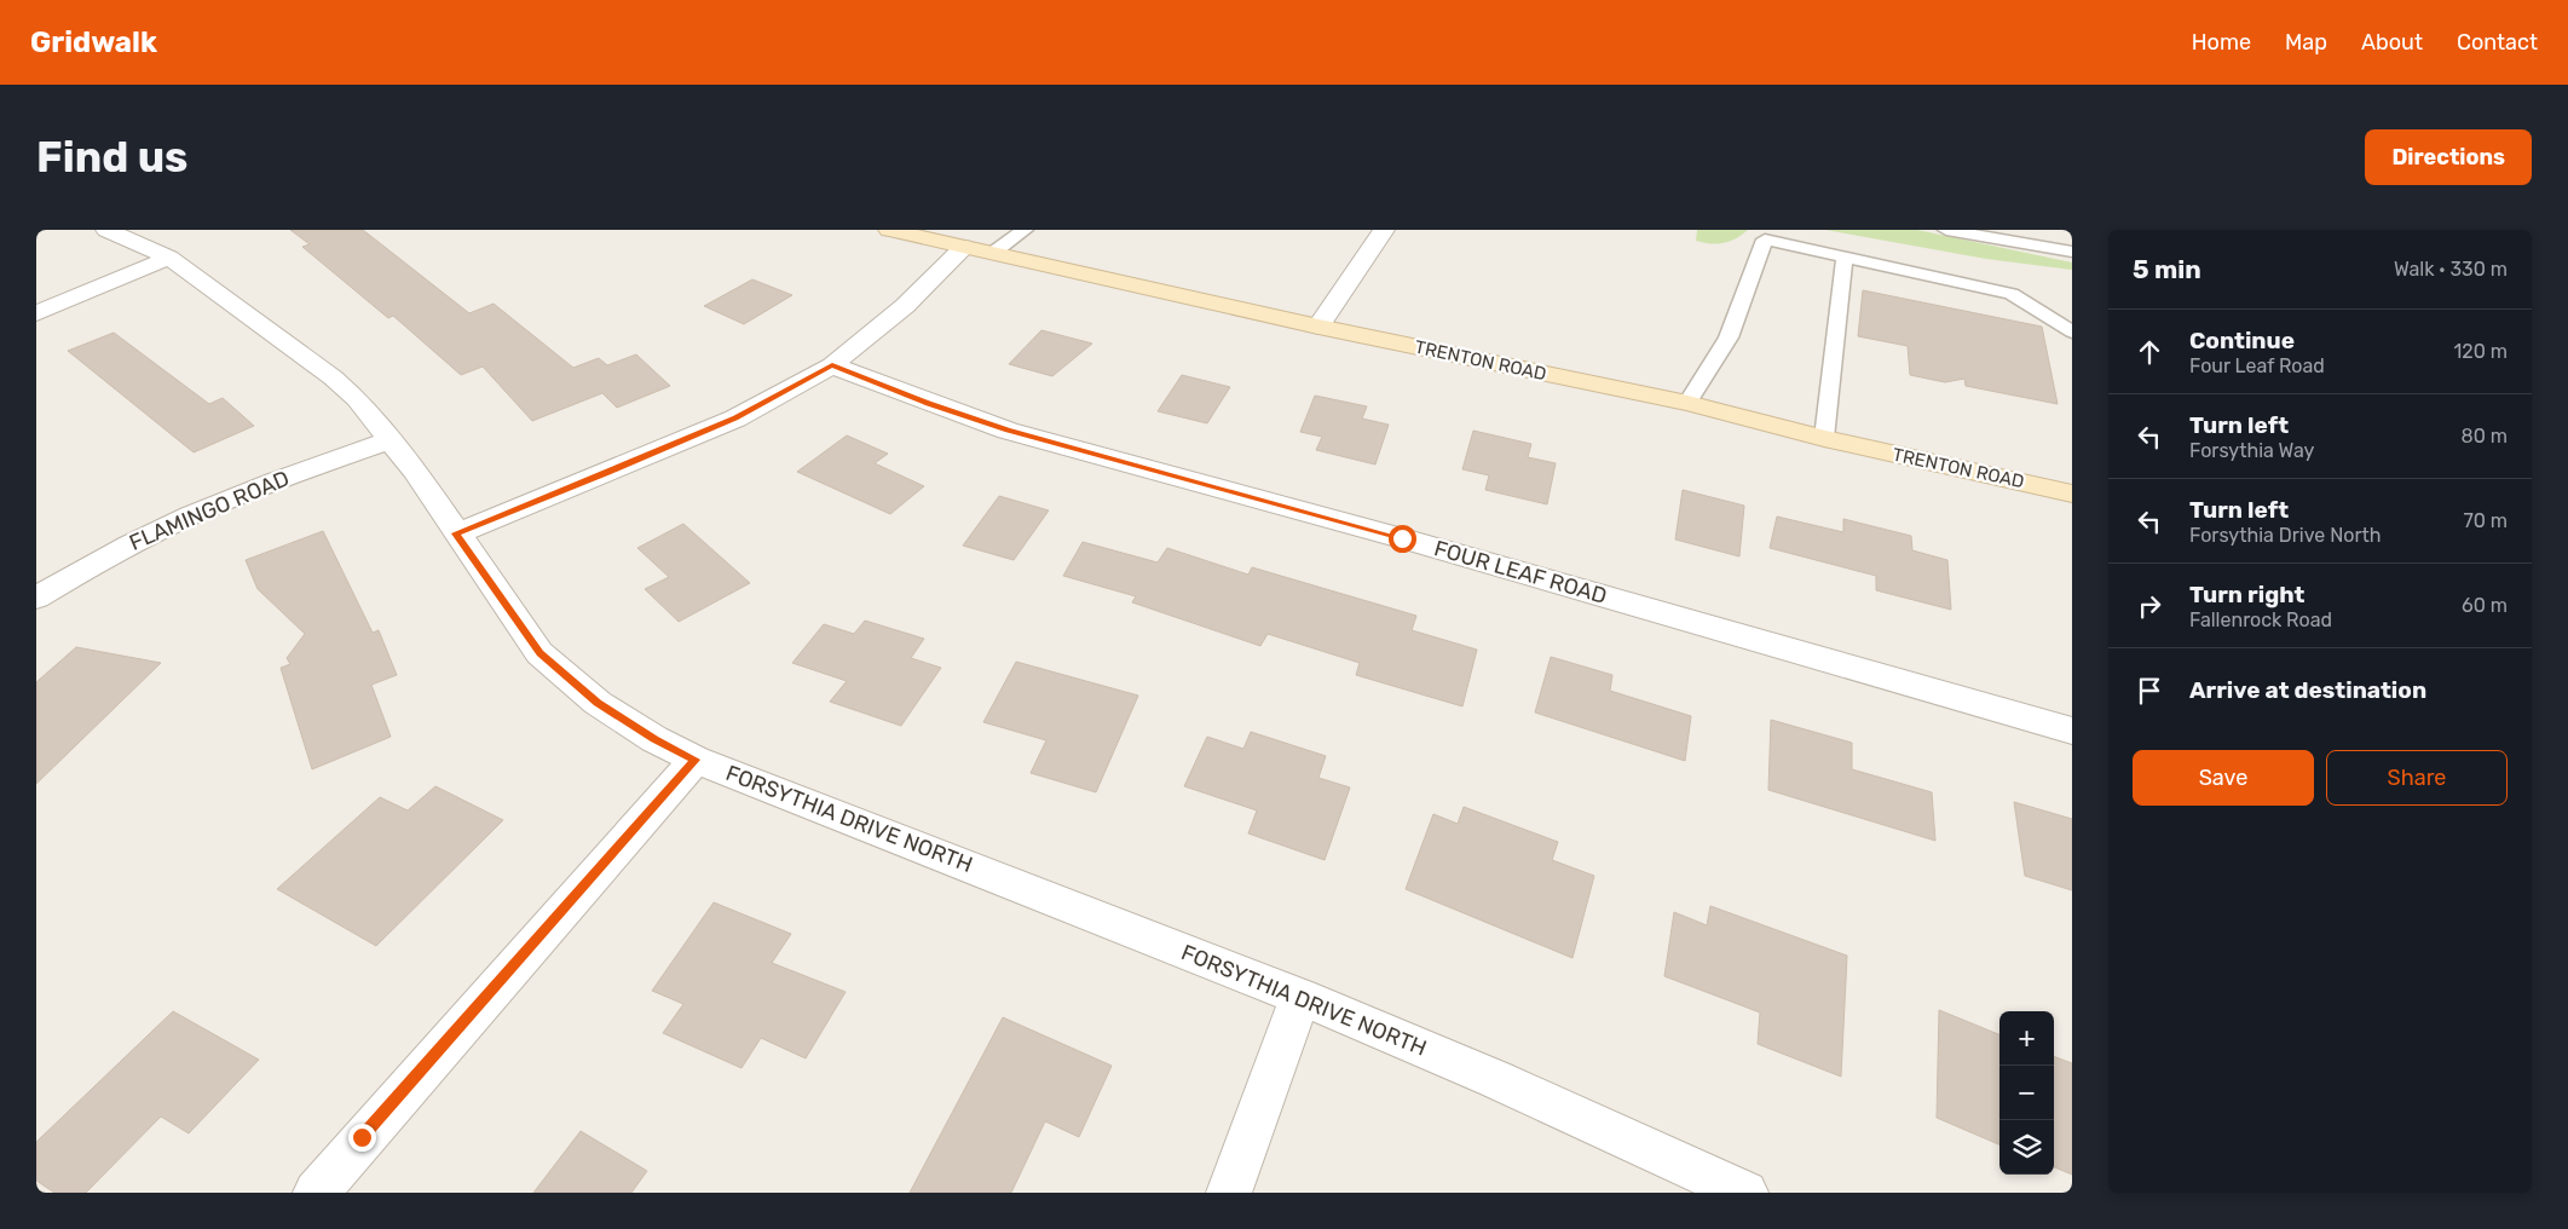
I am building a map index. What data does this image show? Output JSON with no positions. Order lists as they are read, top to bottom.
{
  "streets": {
    "main road": ["TRENTON ROAD"],
    "street": ["FLAMINGO ROAD", "FOUR LEAF ROAD", "FORSYTHIA DRIVE NORTH"]
  },
  "crossings": [
    ["FLAMINGO ROAD", "FORSYTHIA DRIVE NORTH"]
  ],
  "page": {
    "header": "Gridwalk",
    "nav": [
      "Home",
      "Map",
      "About",
      "Contact"
    ],
    "buttons": [
      "Directions",
      ["Save", "Share"]
    ],
    "title": "Find us",
    "heading": ["5 min", "Walk · 330 m"],
    "list": [
      ["Continue", "Four Leaf Road", "120 m"],
      ["Turn left", "Forsythia Way", "80 m"],
      ["Turn left", "Forsythia Drive North", "70 m"],
      ["Turn right", "Fallenrock Road", "60 m"],
      "Arrive at destination"
    ],
    "map_buttons": ["+", "−"]
  }
}
